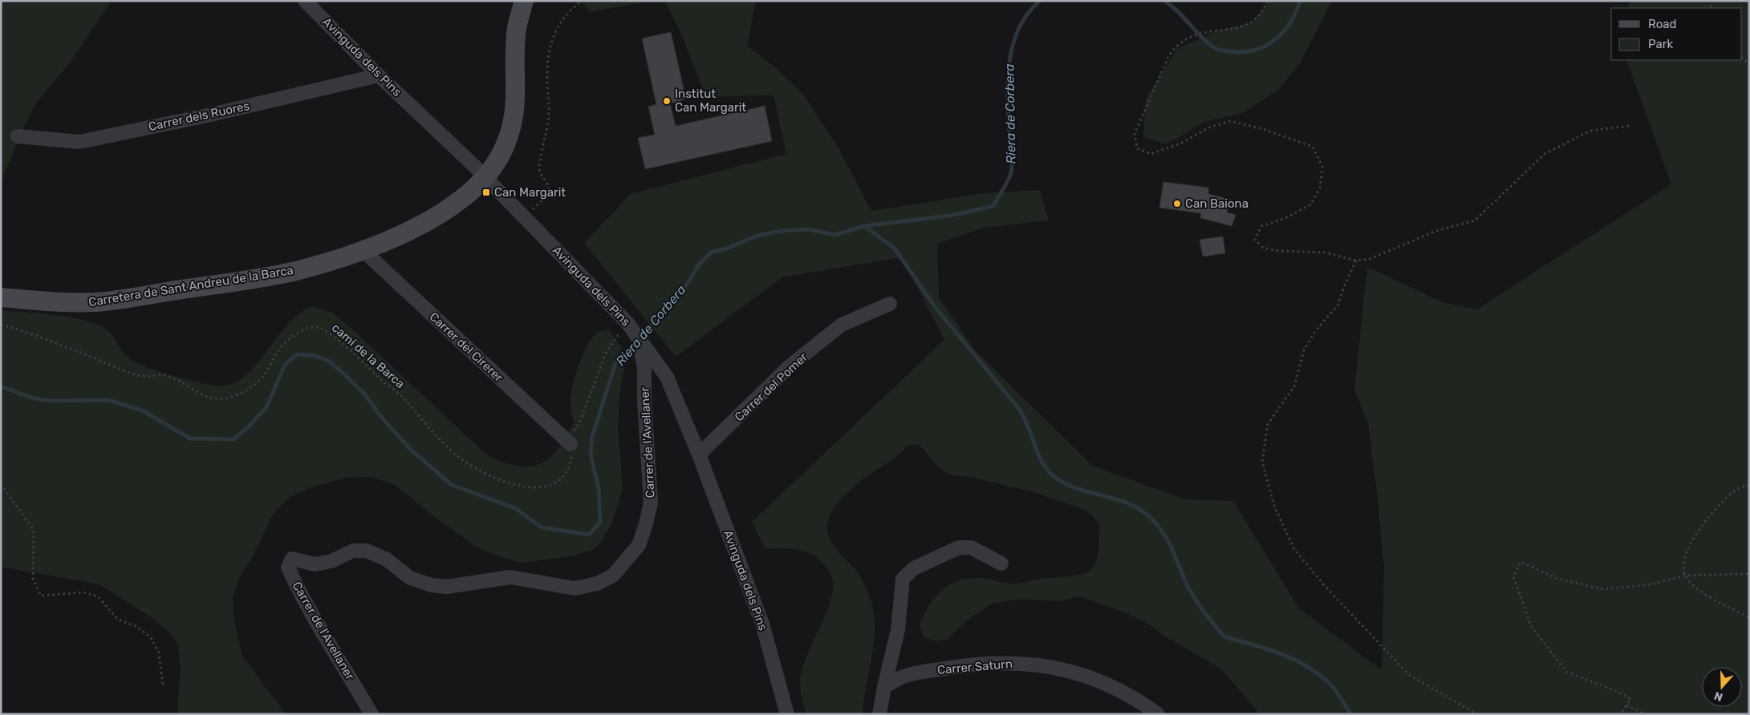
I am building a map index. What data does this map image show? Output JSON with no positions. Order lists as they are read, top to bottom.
{
  "streets": {
    "street": [
      "Avinguda dels Pins",
      "Carrer dels Ruores",
      "Carretera de Sant Andreu de la Barca",
      "Carrer del Cirerer",
      "Carrer del Pomer",
      "Carrer de l'Avellaner",
      "Carrer Saturn"
    ],
    "path": ["camí de la Barca"]
  },
  "crossings": [
    ["Avinguda dels Pins", "Carrer dels Ruores"],
    ["Avinguda dels Pins", "Carretera de Sant Andreu de la Barca"],
    ["Avinguda dels Pins", "camí de la Barca"],
    ["Avinguda dels Pins", "Carrer del Pomer"],
    ["Avinguda dels Pins", "Carrer de l'Avellaner"],
    ["Carretera de Sant Andreu de la Barca", "Carrer del Cirerer"],
    ["Carrer del Cirerer", "camí de la Barca"]
  ],
  "water": ["Riera de Corbera"],
  "places": {
    "other": ["Institut Can Margarit", "Can Baiona"],
    "transit": ["Can Margarit"]
  },
  "legend": ["Road", "Park"],
  "north": "bottom"
}
